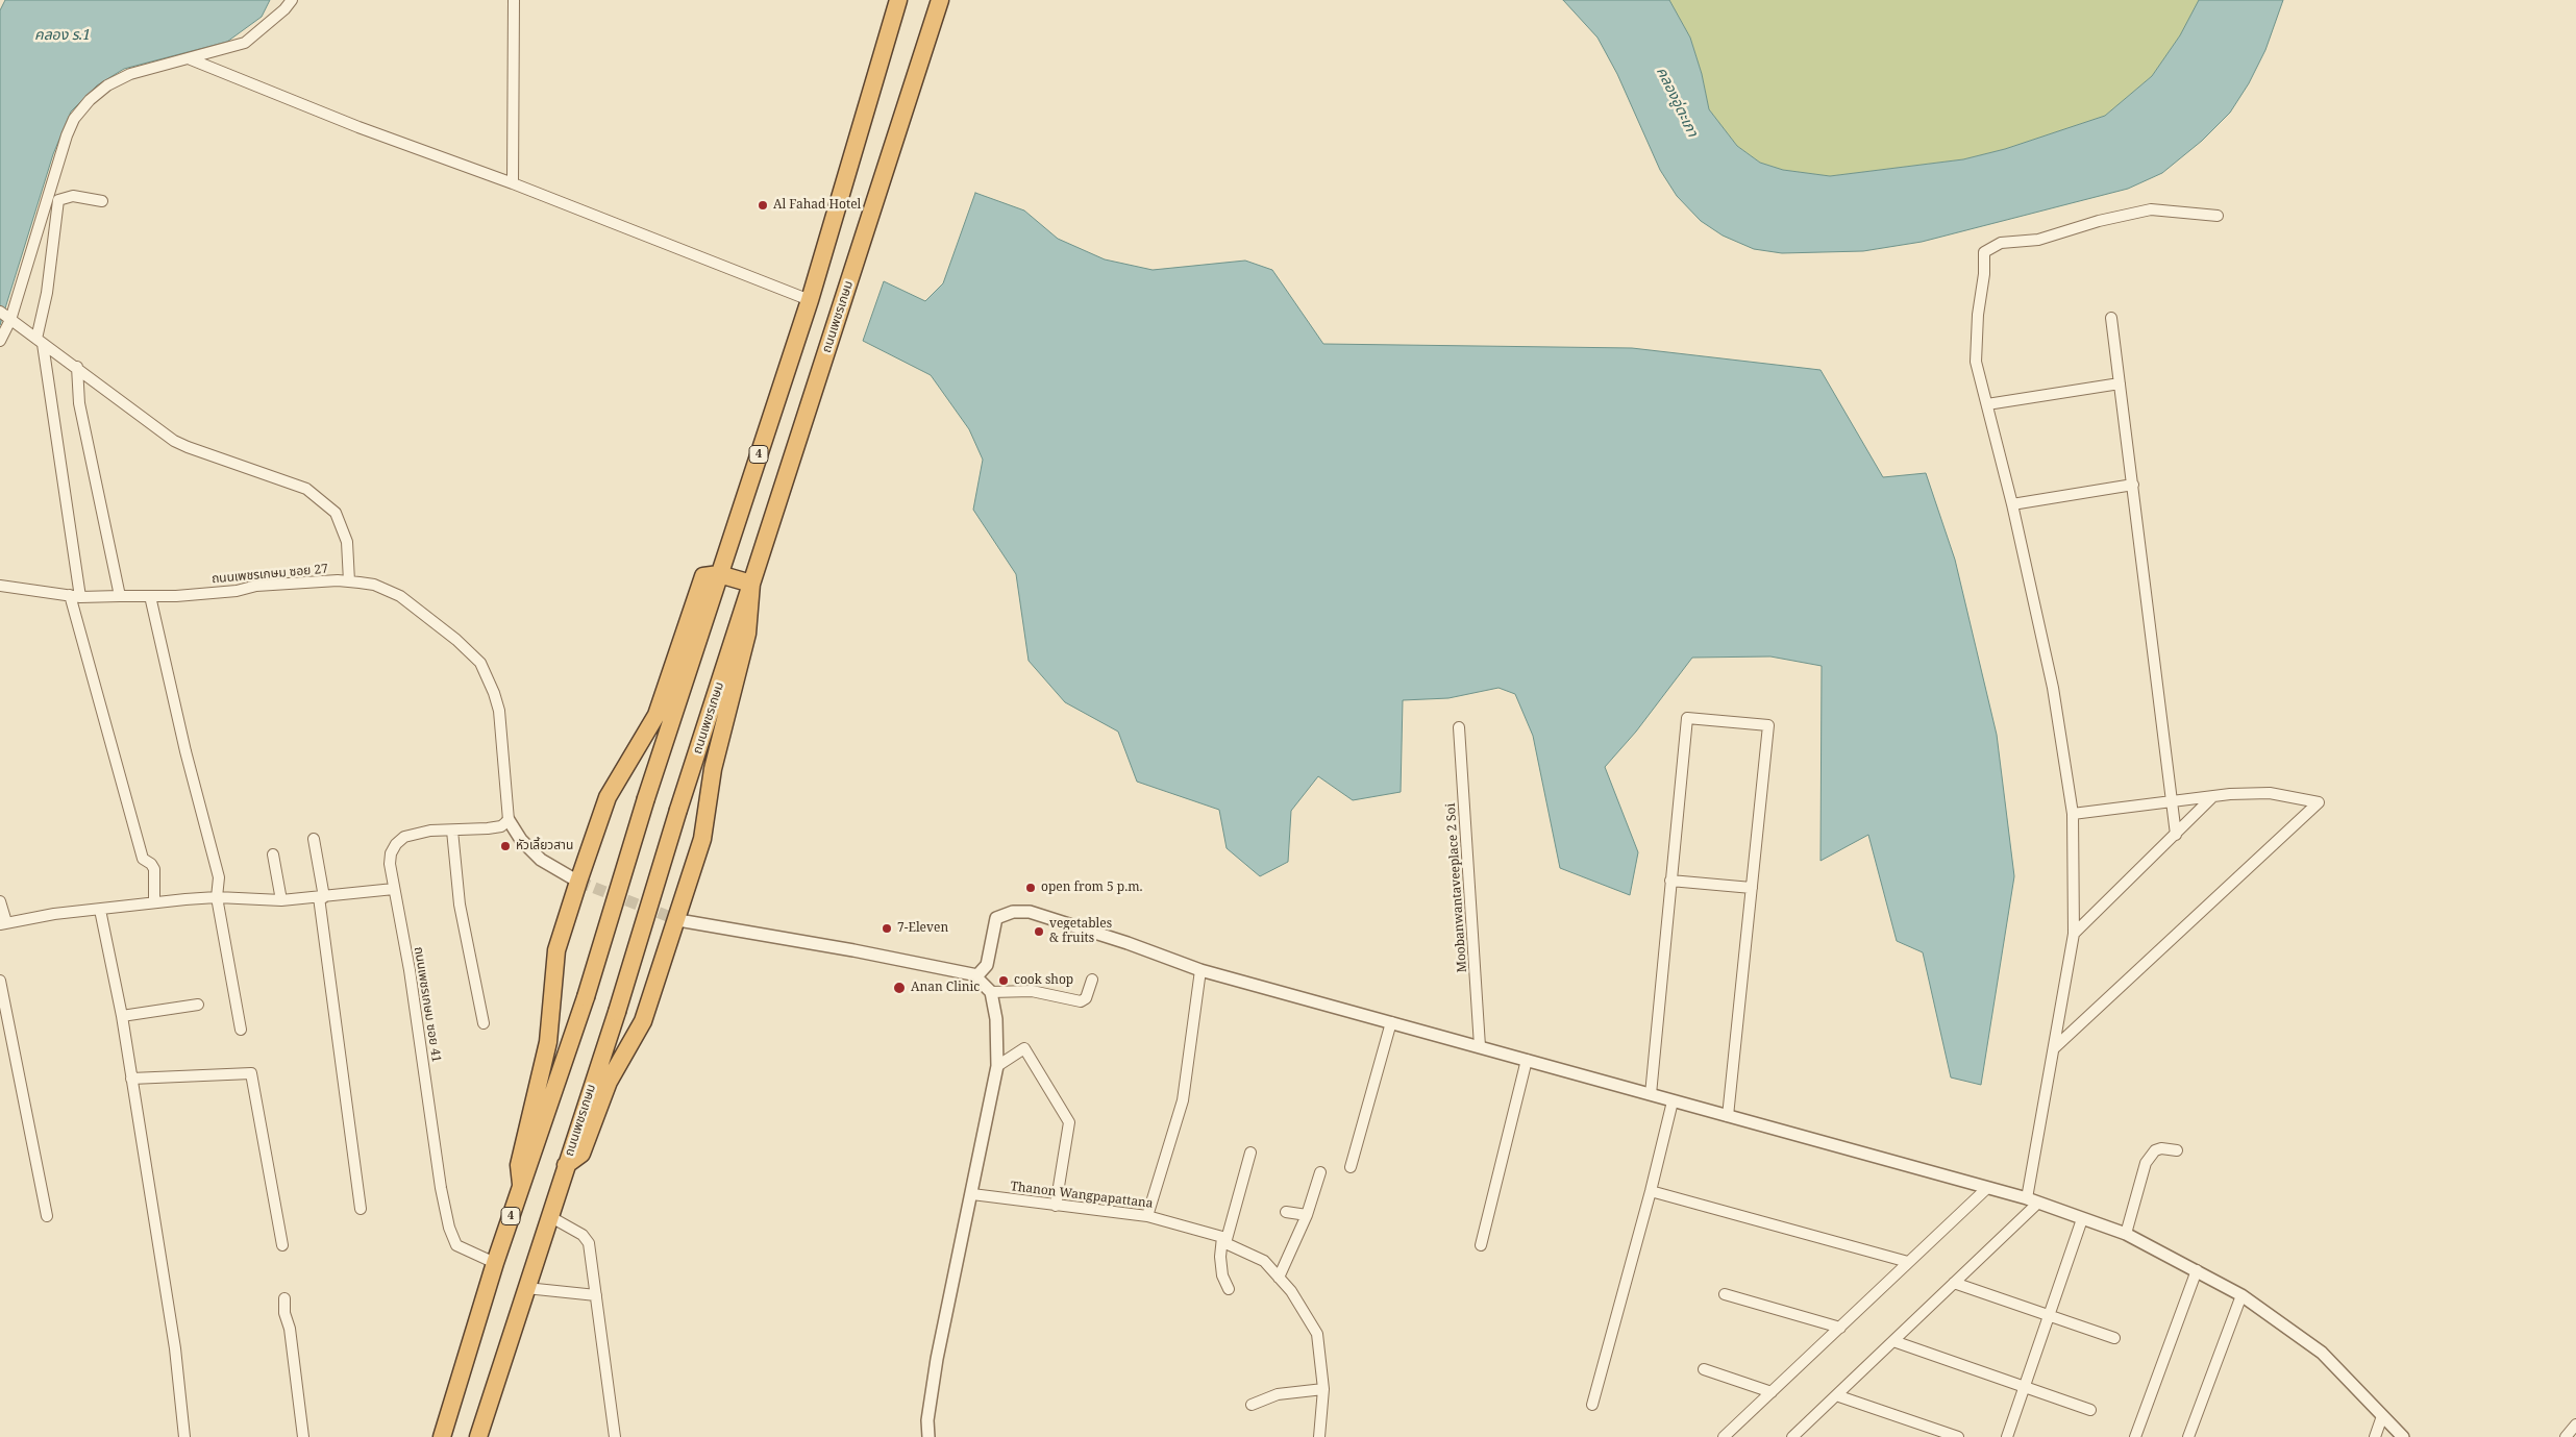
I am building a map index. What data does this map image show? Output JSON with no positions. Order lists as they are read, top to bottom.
{
  "streets": {
    "highway": ["ถนนเพชรเกษม", "4"],
    "street": [
      "ถนนเพชรเกษม ซอย 27",
      "Moobanwantaveeplace 2 Soi",
      "ถนนเพชรเกษม ซอย 41",
      "Thanon Wangpapattana"
    ]
  },
  "crossings": [
    ["4", "ถนนเพชรเกษม ซอย 41"],
    ["ถนนเพชรเกษม ซอย 27", "ถนนเพชรเกษม ซอย 41"]
  ],
  "water": ["คลอง ร.1", "คลองอู่ตะเภา"],
  "places": [
    "Al Fahad Hotel",
    "หัวเลี้ยวสาน",
    "open from 5 p.m.",
    "7-Eleven",
    "vegetables & fruits",
    "cook shop",
    "Anan Clinic"
  ]
}
